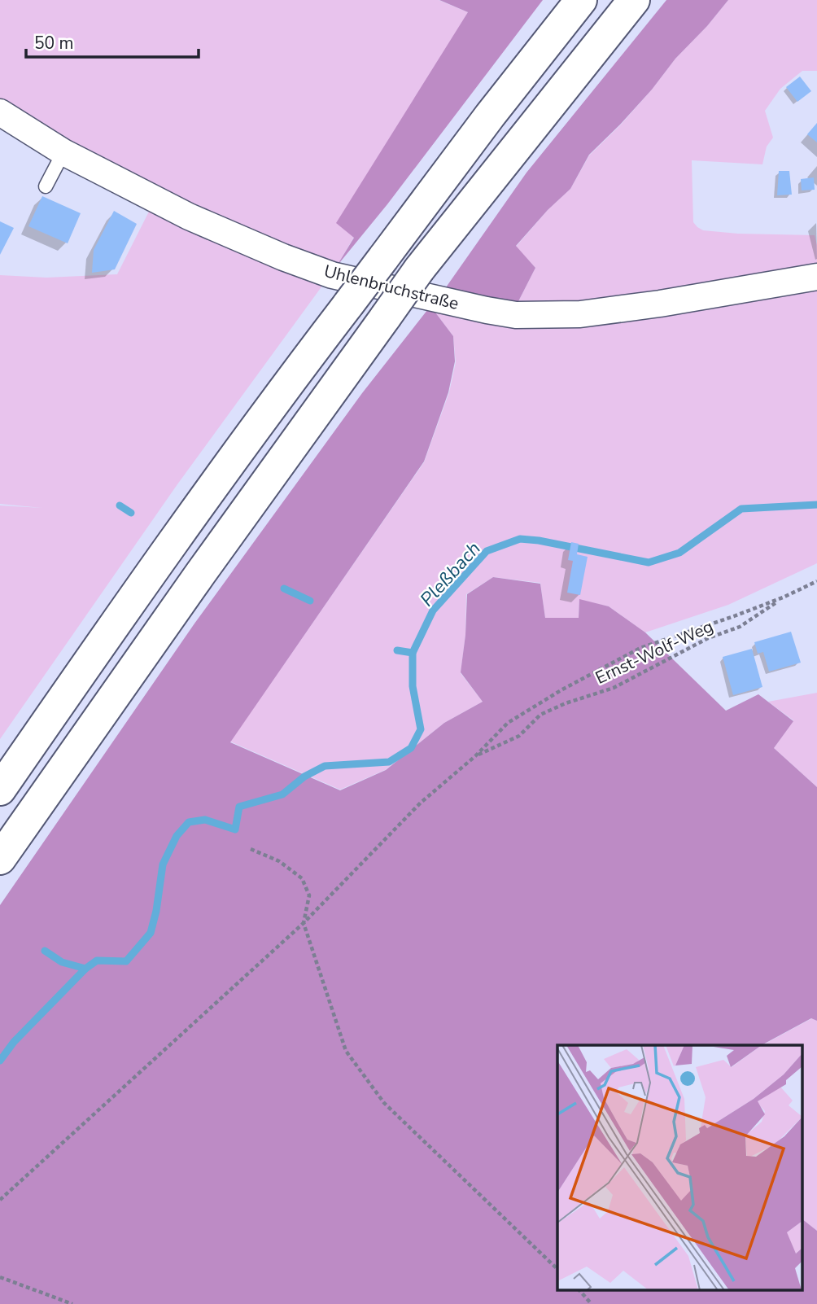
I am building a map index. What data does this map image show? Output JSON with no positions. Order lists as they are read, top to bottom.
{
  "streets": {
    "street": ["Uhlenbruchstraße"],
    "path": ["Ernst-Wolf-Weg"]
  },
  "water": ["Pleßbach"],
  "scale_bar": "50 m"
}
